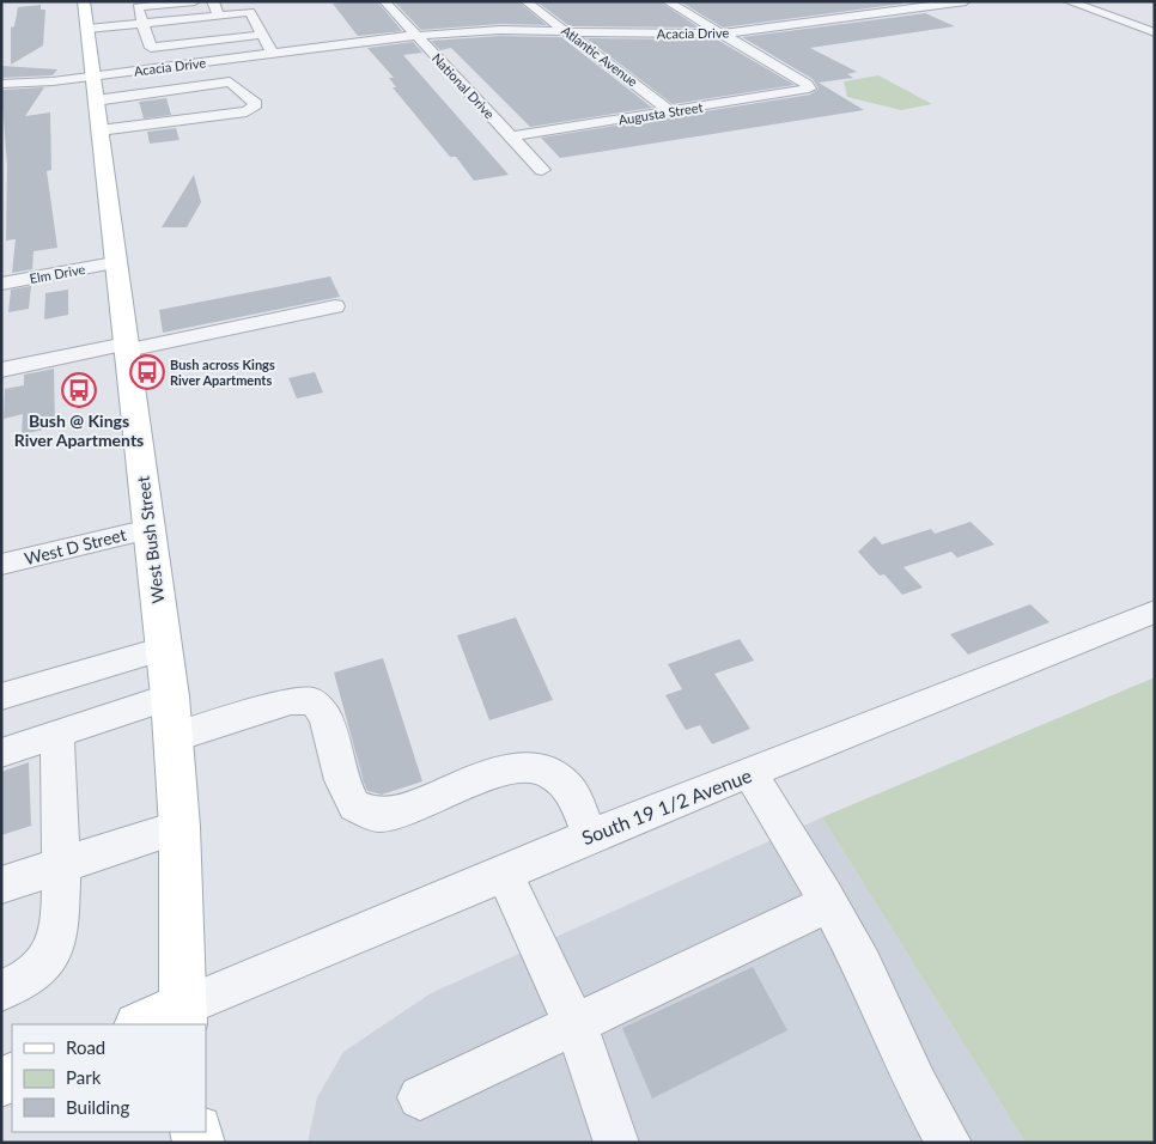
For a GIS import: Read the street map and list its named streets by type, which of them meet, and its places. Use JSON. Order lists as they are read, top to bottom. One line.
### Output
{"streets":{"main road":["West Bush Street"],"street":["Acacia Drive","Atlantic Avenue","National Drive","Augusta Street","Elm Drive","West D Street","South 19 1/2 Avenue"]},"crossings":[["Acacia Drive","Atlantic Avenue"],["Acacia Drive","National Drive"],["Acacia Drive","Augusta Street"],["Acacia Drive","West Bush Street"],["Atlantic Avenue","Augusta Street"],["National Drive","Augusta Street"],["Elm Drive","West Bush Street"],["West Bush Street","West D Street"],["West Bush Street","South 19 1/2 Avenue"]],"places":{"bus stop":["Bush across Kings River Apartments","Bush @ Kings River Apartments"]},"legend":["Road","Park","Building"]}
